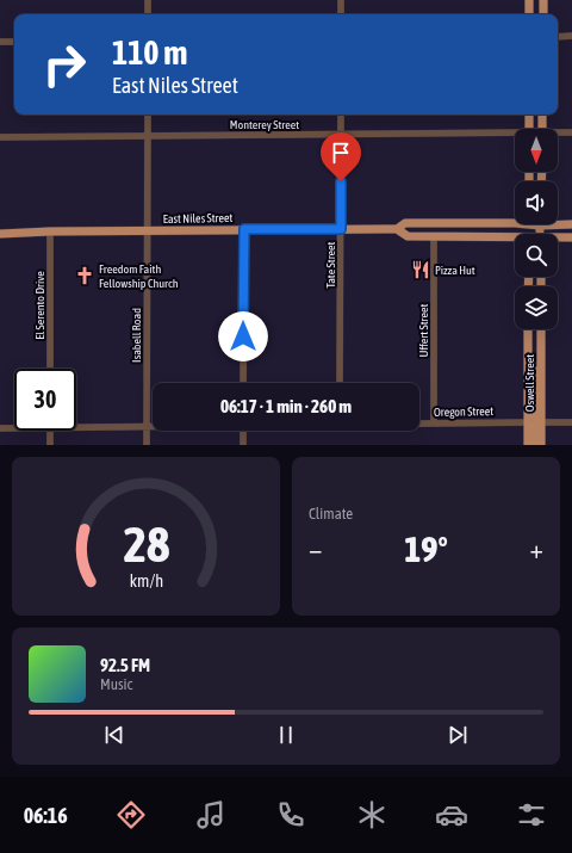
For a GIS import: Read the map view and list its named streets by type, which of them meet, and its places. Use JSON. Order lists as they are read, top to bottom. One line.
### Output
{"streets":{"main road":["East Niles Street","Oswell Street"],"street":["Monterey Street","Tate Street","El Serento Drive","Uffert Street","Isabell Road","Oregon Street"]},"crossings":[["Monterey Street","Tate Street"],["Monterey Street","Isabell Road"],["East Niles Street","Tate Street"],["East Niles Street","El Serento Drive"],["East Niles Street","Uffert Street"],["East Niles Street","Isabell Road"],["Uffert Street","Oregon Street"],["Isabell Road","Oregon Street"],["Oswell Street","Oregon Street"]],"places":{"restaurant":["Pizza Hut"],"church":["Freedom Faith Fellowship Church"]},"north":"bottom","page":{"turn":["110 m","East Niles Street"],"limit":"30","trip":"06:17 · 1 min · 260 m","tile":"Climate","heat":["−","19°","+"],"song":["92.5 FM","Music"],"tabs":"06:16","gauge":["28","km/h"]}}
